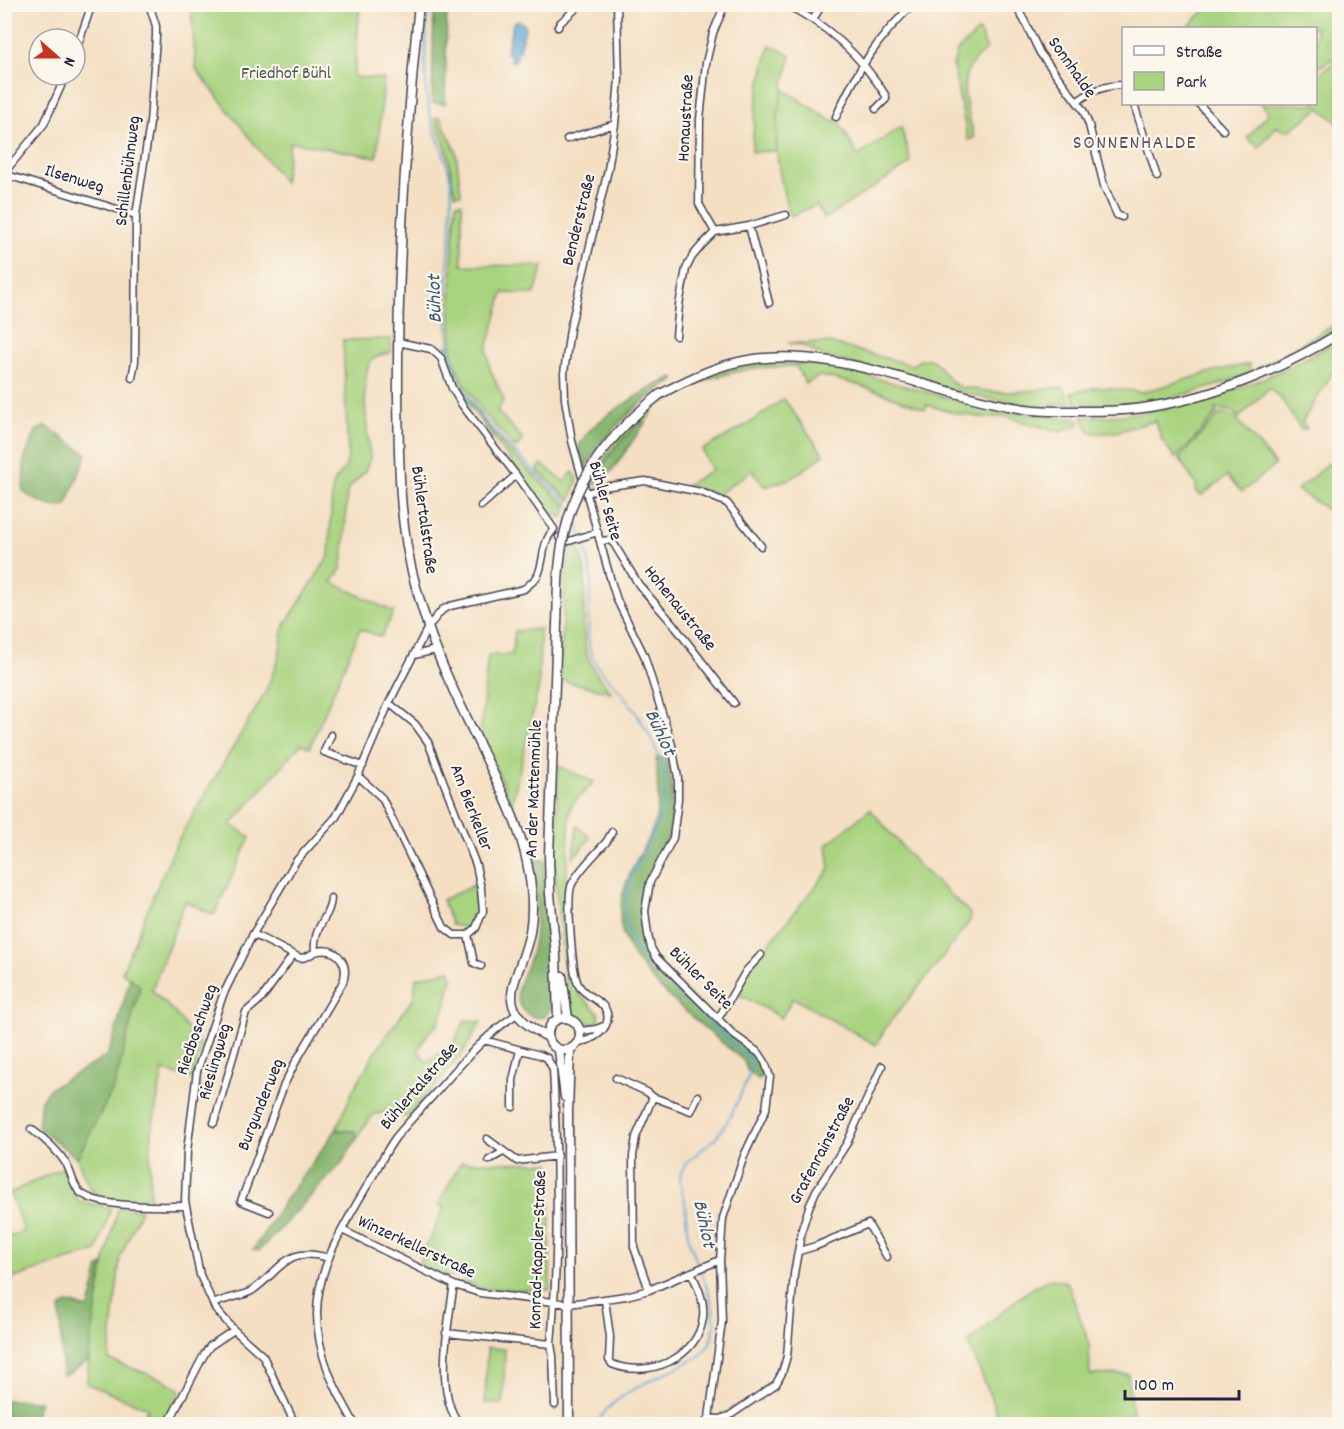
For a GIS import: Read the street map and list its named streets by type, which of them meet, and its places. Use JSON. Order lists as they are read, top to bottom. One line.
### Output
{"streets":{"main road":["Bühlertalstraße","An der Mattenmühle"],"street":["Sonnhalde","Honaustraße","Schillenbühnweg","Ilsenweg","Benderstraße","Bühler Seite","Hohenaustraße","Am Bierkeller","Riedboschweg","Rieslingweg","Burgunderweg","Grafenrainstraße","Winzerkellerstraße","Konrad-Kappler-Straße"]},"crossings":[["Schillenbühnweg","Ilsenweg"],["Benderstraße","Bühler Seite"],["Bühler Seite","Hohenaustraße"],["Bühler Seite","Grafenrainstraße"],["Bühler Seite","Winzerkellerstraße"],["Bühlertalstraße","Riedboschweg"],["Bühlertalstraße","Winzerkellerstraße"],["Bühlertalstraße","Konrad-Kappler-Straße"],["Am Bierkeller","Riedboschweg"],["Rieslingweg","Burgunderweg"],["Winzerkellerstraße","Konrad-Kappler-Straße"]],"districts":["SONNENHALDE"],"water":["Bühlot"],"parks":["Friedhof Bühl"],"legend":["Straße","Park"],"scale_bar":"100 m","north":"right"}
